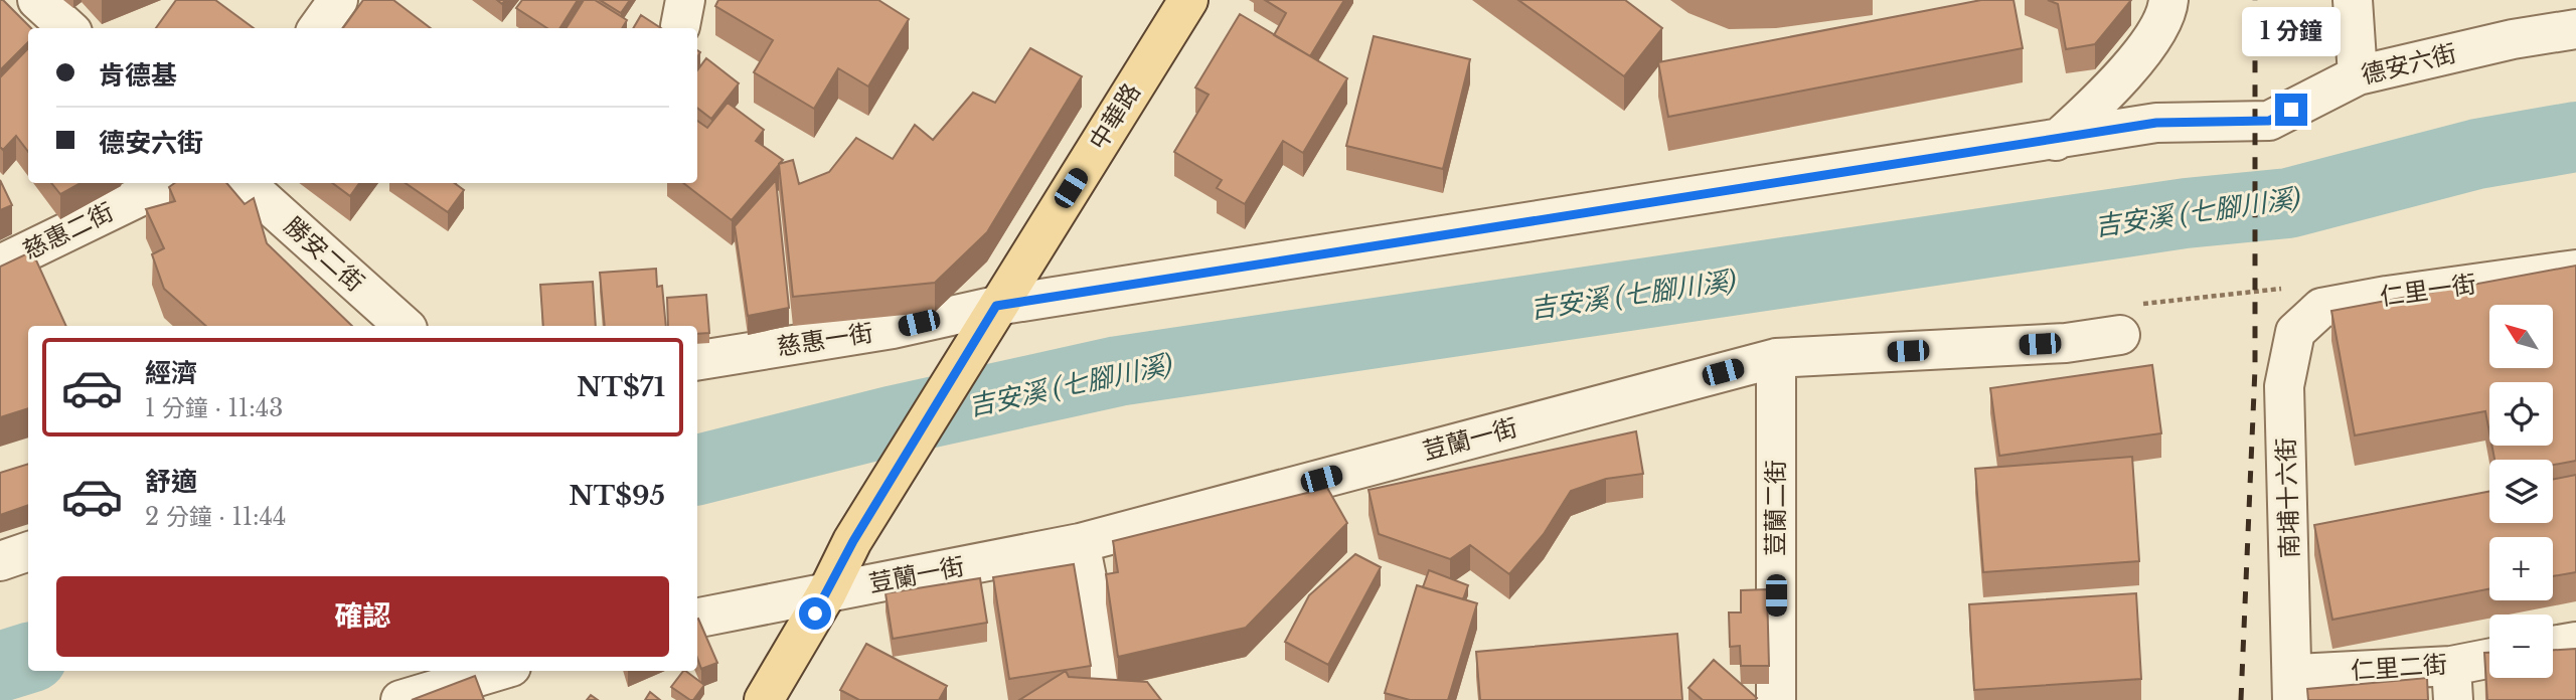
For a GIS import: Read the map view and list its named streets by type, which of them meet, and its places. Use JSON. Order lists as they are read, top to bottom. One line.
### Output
{"streets":{"main road":["中華路"],"street":["德安六街","慈惠二街","勝安二街","仁里一街","慈惠一街","荳蘭一街","南埔十六街","荳蘭二街","仁里二街"]},"crossings":[["德安六街","中華路"],["德安六街","慈惠一街"],["中華路","慈惠一街"],["中華路","荳蘭一街"],["仁里一街","南埔十六街"],["荳蘭一街","荳蘭二街"],["南埔十六街","仁里二街"]],"water":["吉安溪 (七腳川溪)"],"north":"top left","page":{"bubble":"1 分鐘","banner":["肯德基","德安六街"],"map_buttons":["+","−"],"list":[{"name":"經濟","note":"1 分鐘 · 11:43","value":"NT$71"},{"name":"舒適","note":"2 分鐘 · 11:44","value":"NT$95"}],"buttons":"確認"}}
